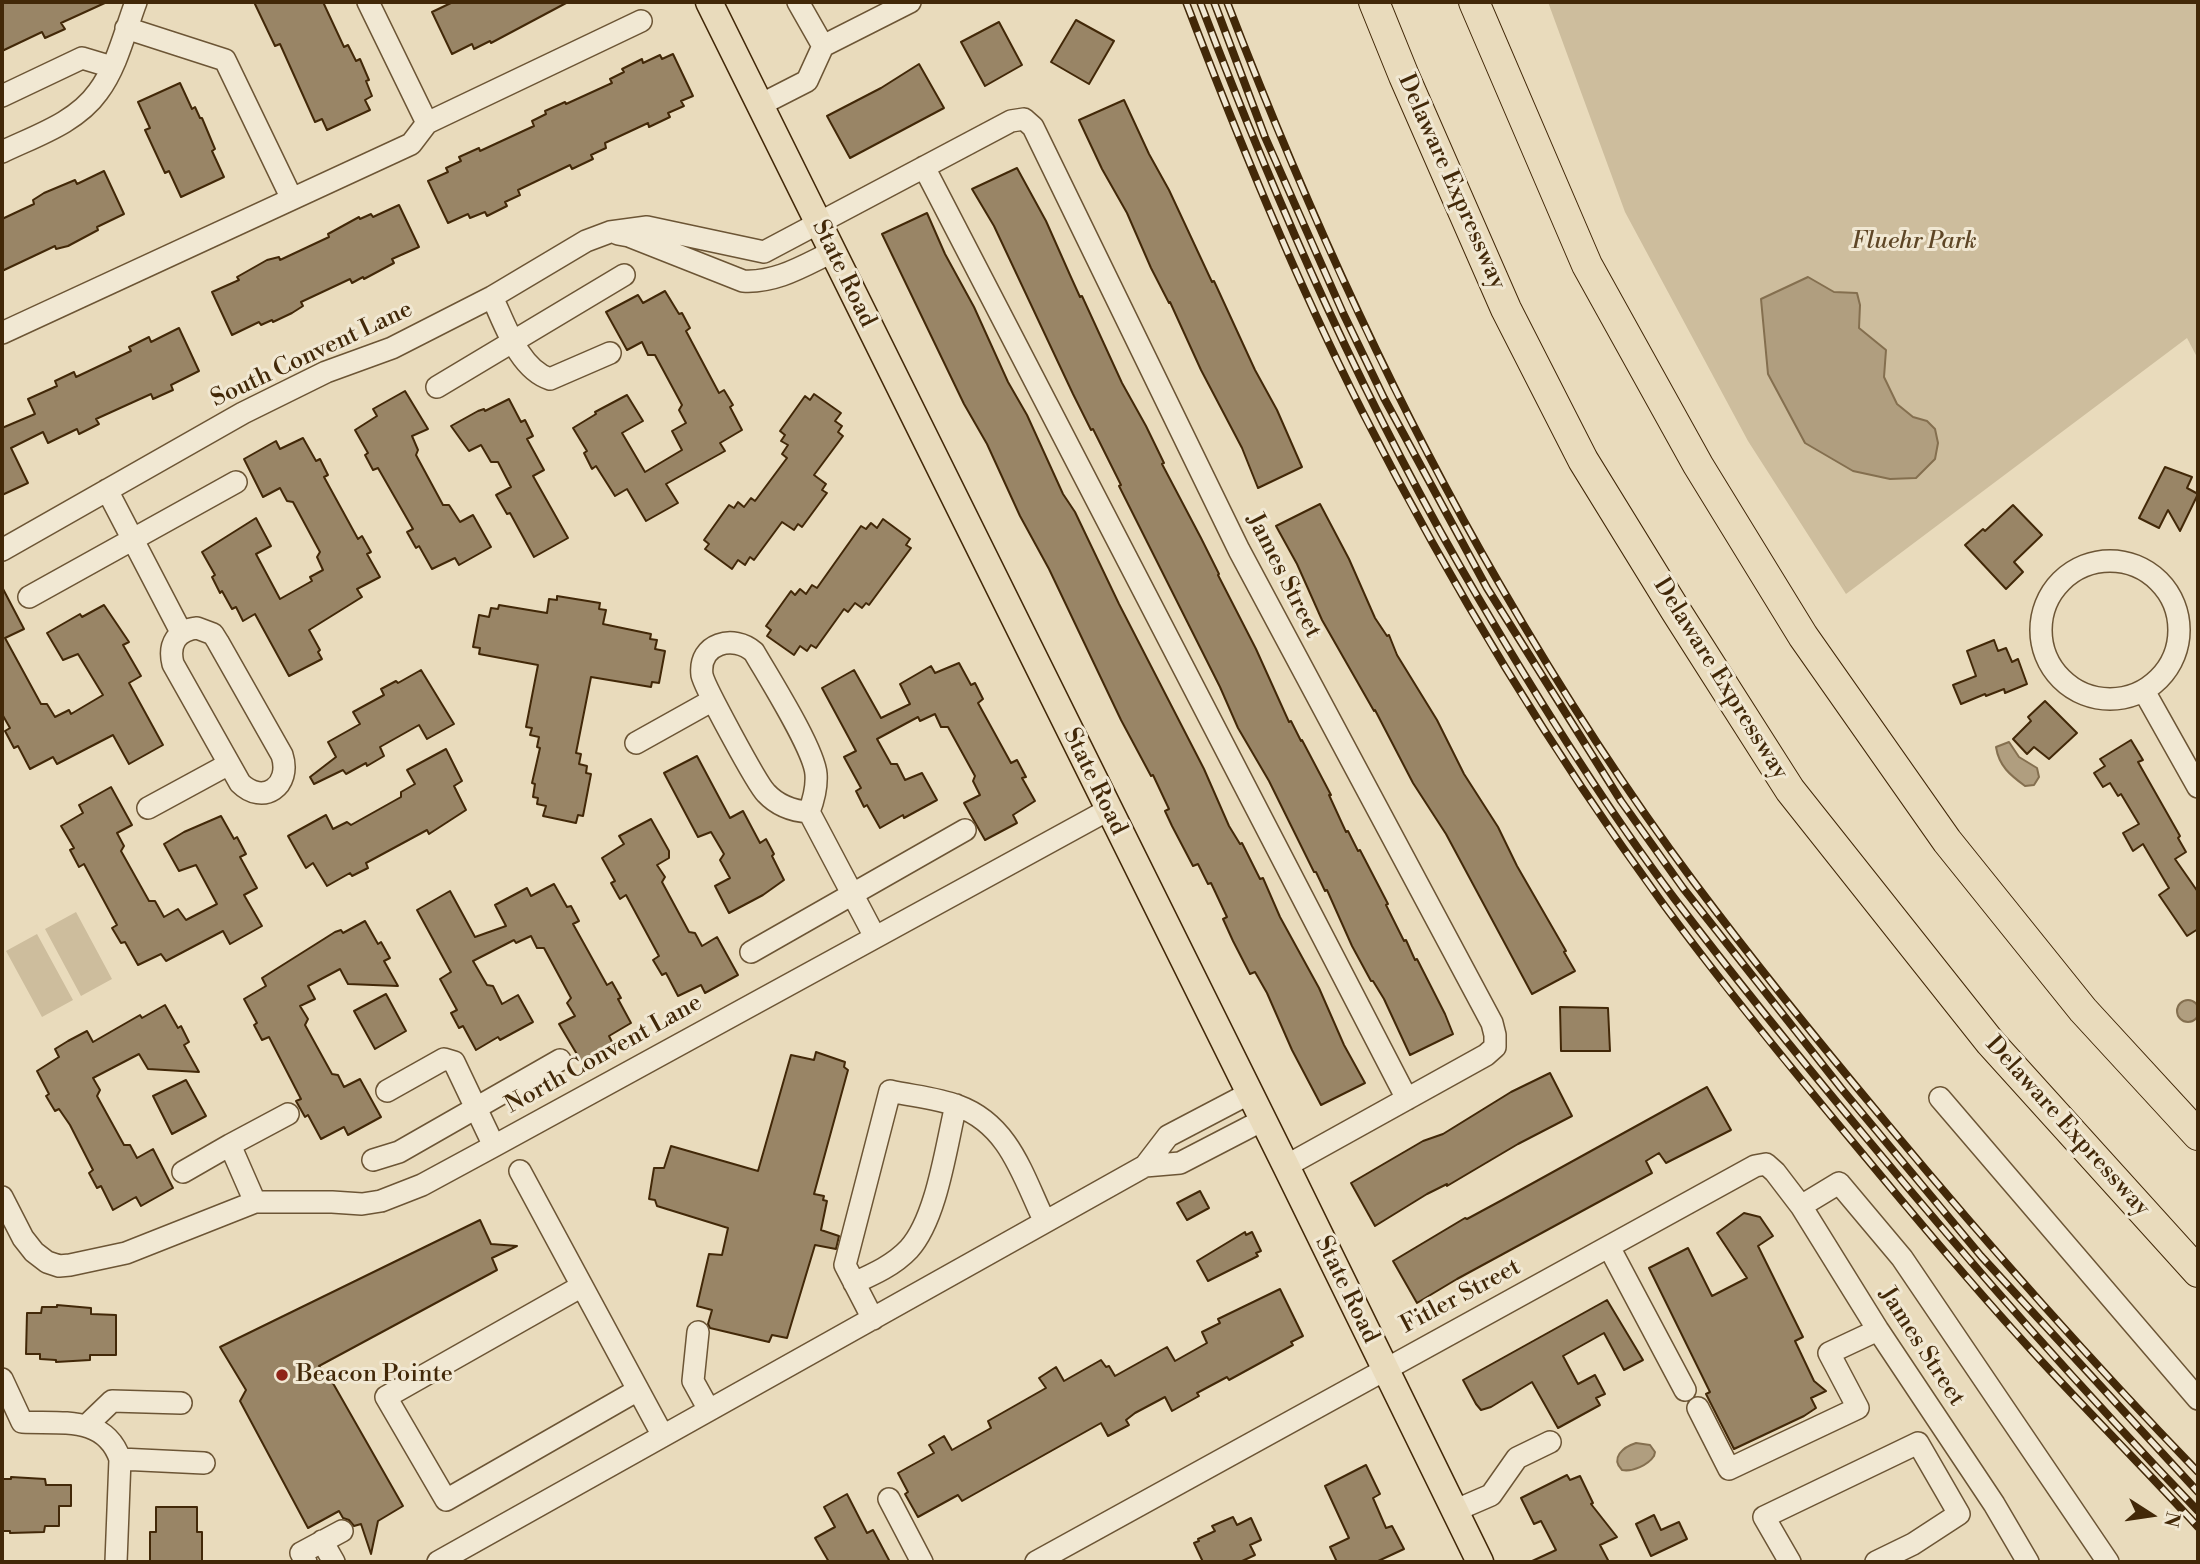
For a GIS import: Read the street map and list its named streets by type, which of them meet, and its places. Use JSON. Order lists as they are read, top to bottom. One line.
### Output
{"streets":{"highway":["Delaware Expressway"],"main road":["State Road"],"street":["South Convent Lane","James Street","North Convent Lane","Fitler Street"]},"crossings":[["State Road","James Street"],["State Road","North Convent Lane"],["State Road","Fitler Street"],["South Convent Lane","James Street"],["James Street","Fitler Street"]],"parks":["Fluehr Park"],"places":["Beacon Pointe"],"north":"right"}
